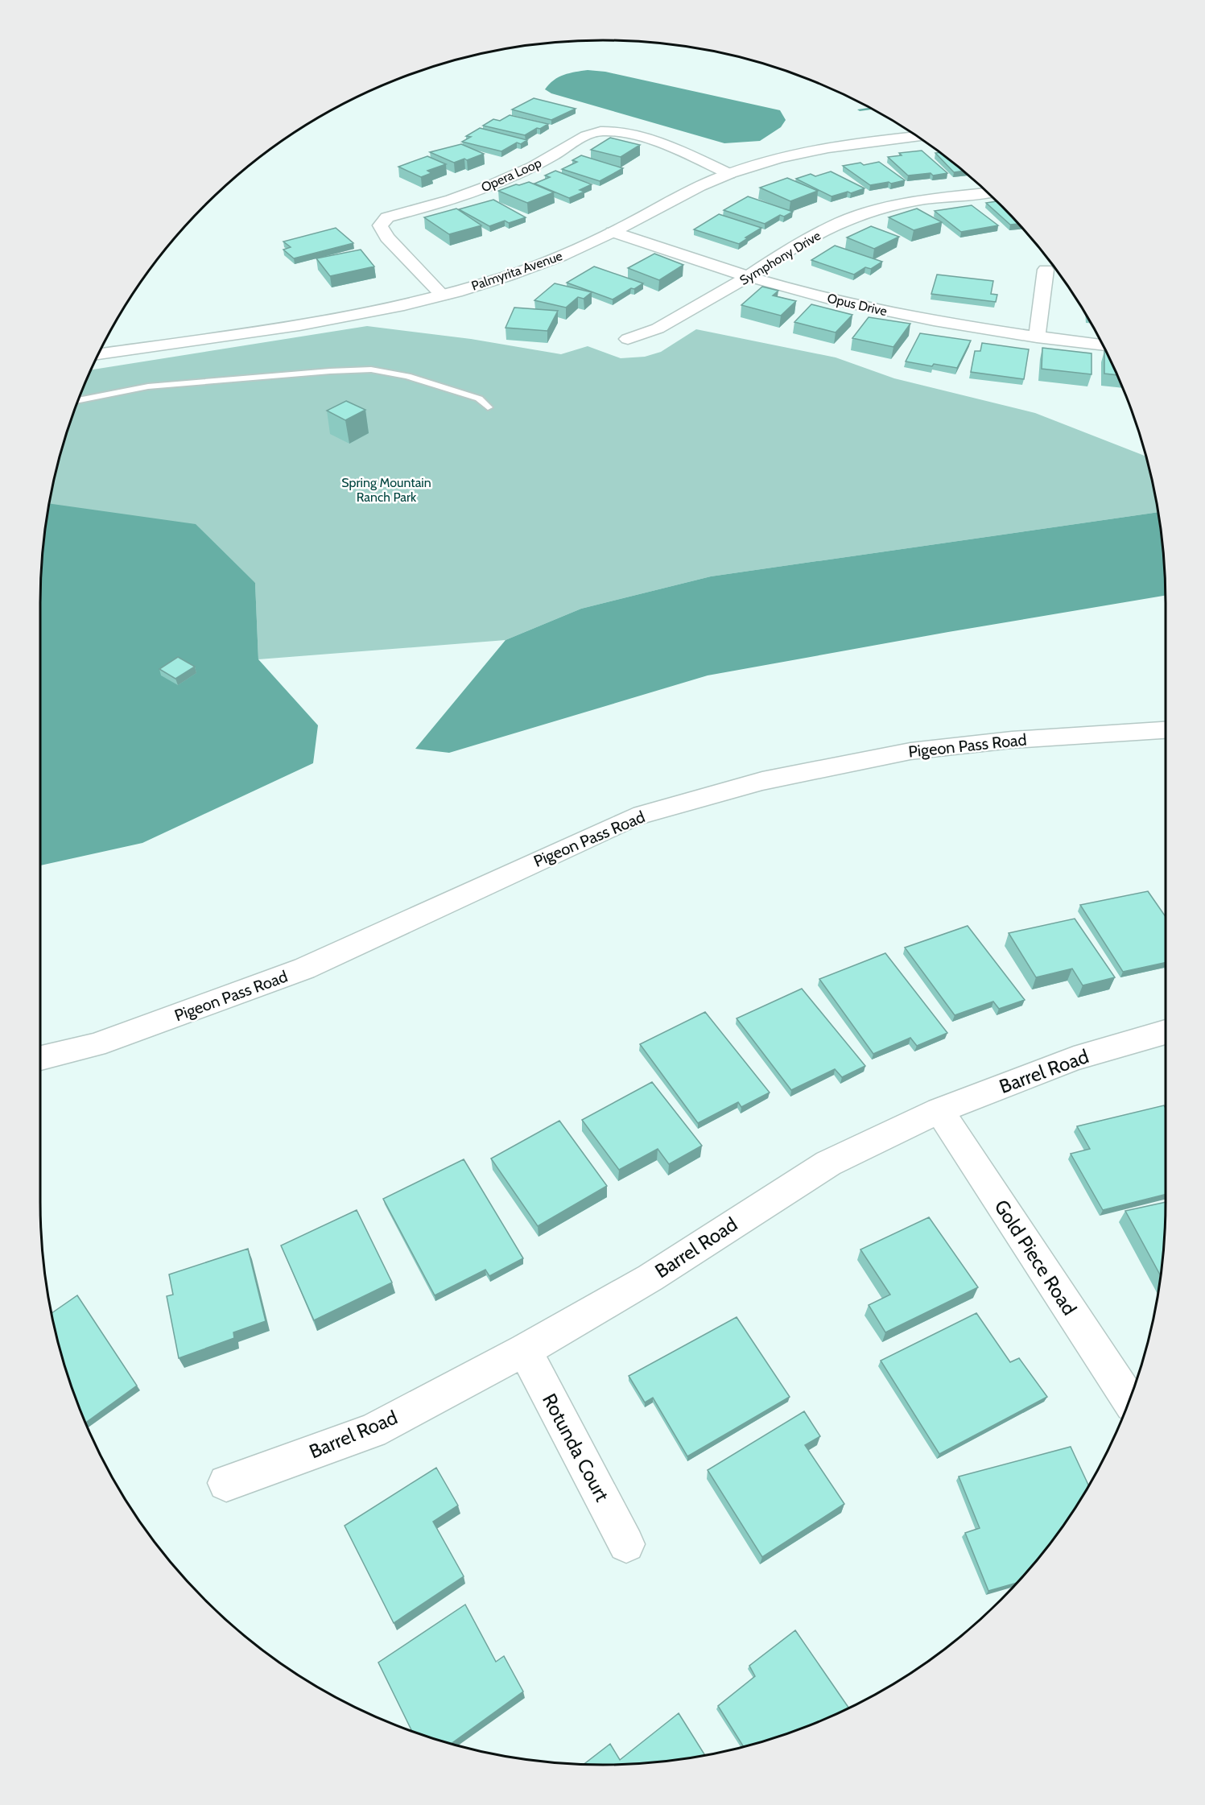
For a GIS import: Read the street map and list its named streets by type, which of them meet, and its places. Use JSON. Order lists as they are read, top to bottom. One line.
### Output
{"streets":{"street":["Opera Loop","Symphony Drive","Palmyrita Avenue","Opus Drive","Pigeon Pass Road","Barrel Road","Gold Piece Road","Rotunda Court"]},"crossings":[["Opera Loop","Palmyrita Avenue"],["Symphony Drive","Opus Drive"],["Palmyrita Avenue","Opus Drive"],["Barrel Road","Gold Piece Road"],["Barrel Road","Rotunda Court"]],"parks":["Spring Mountain Ranch Park"]}
